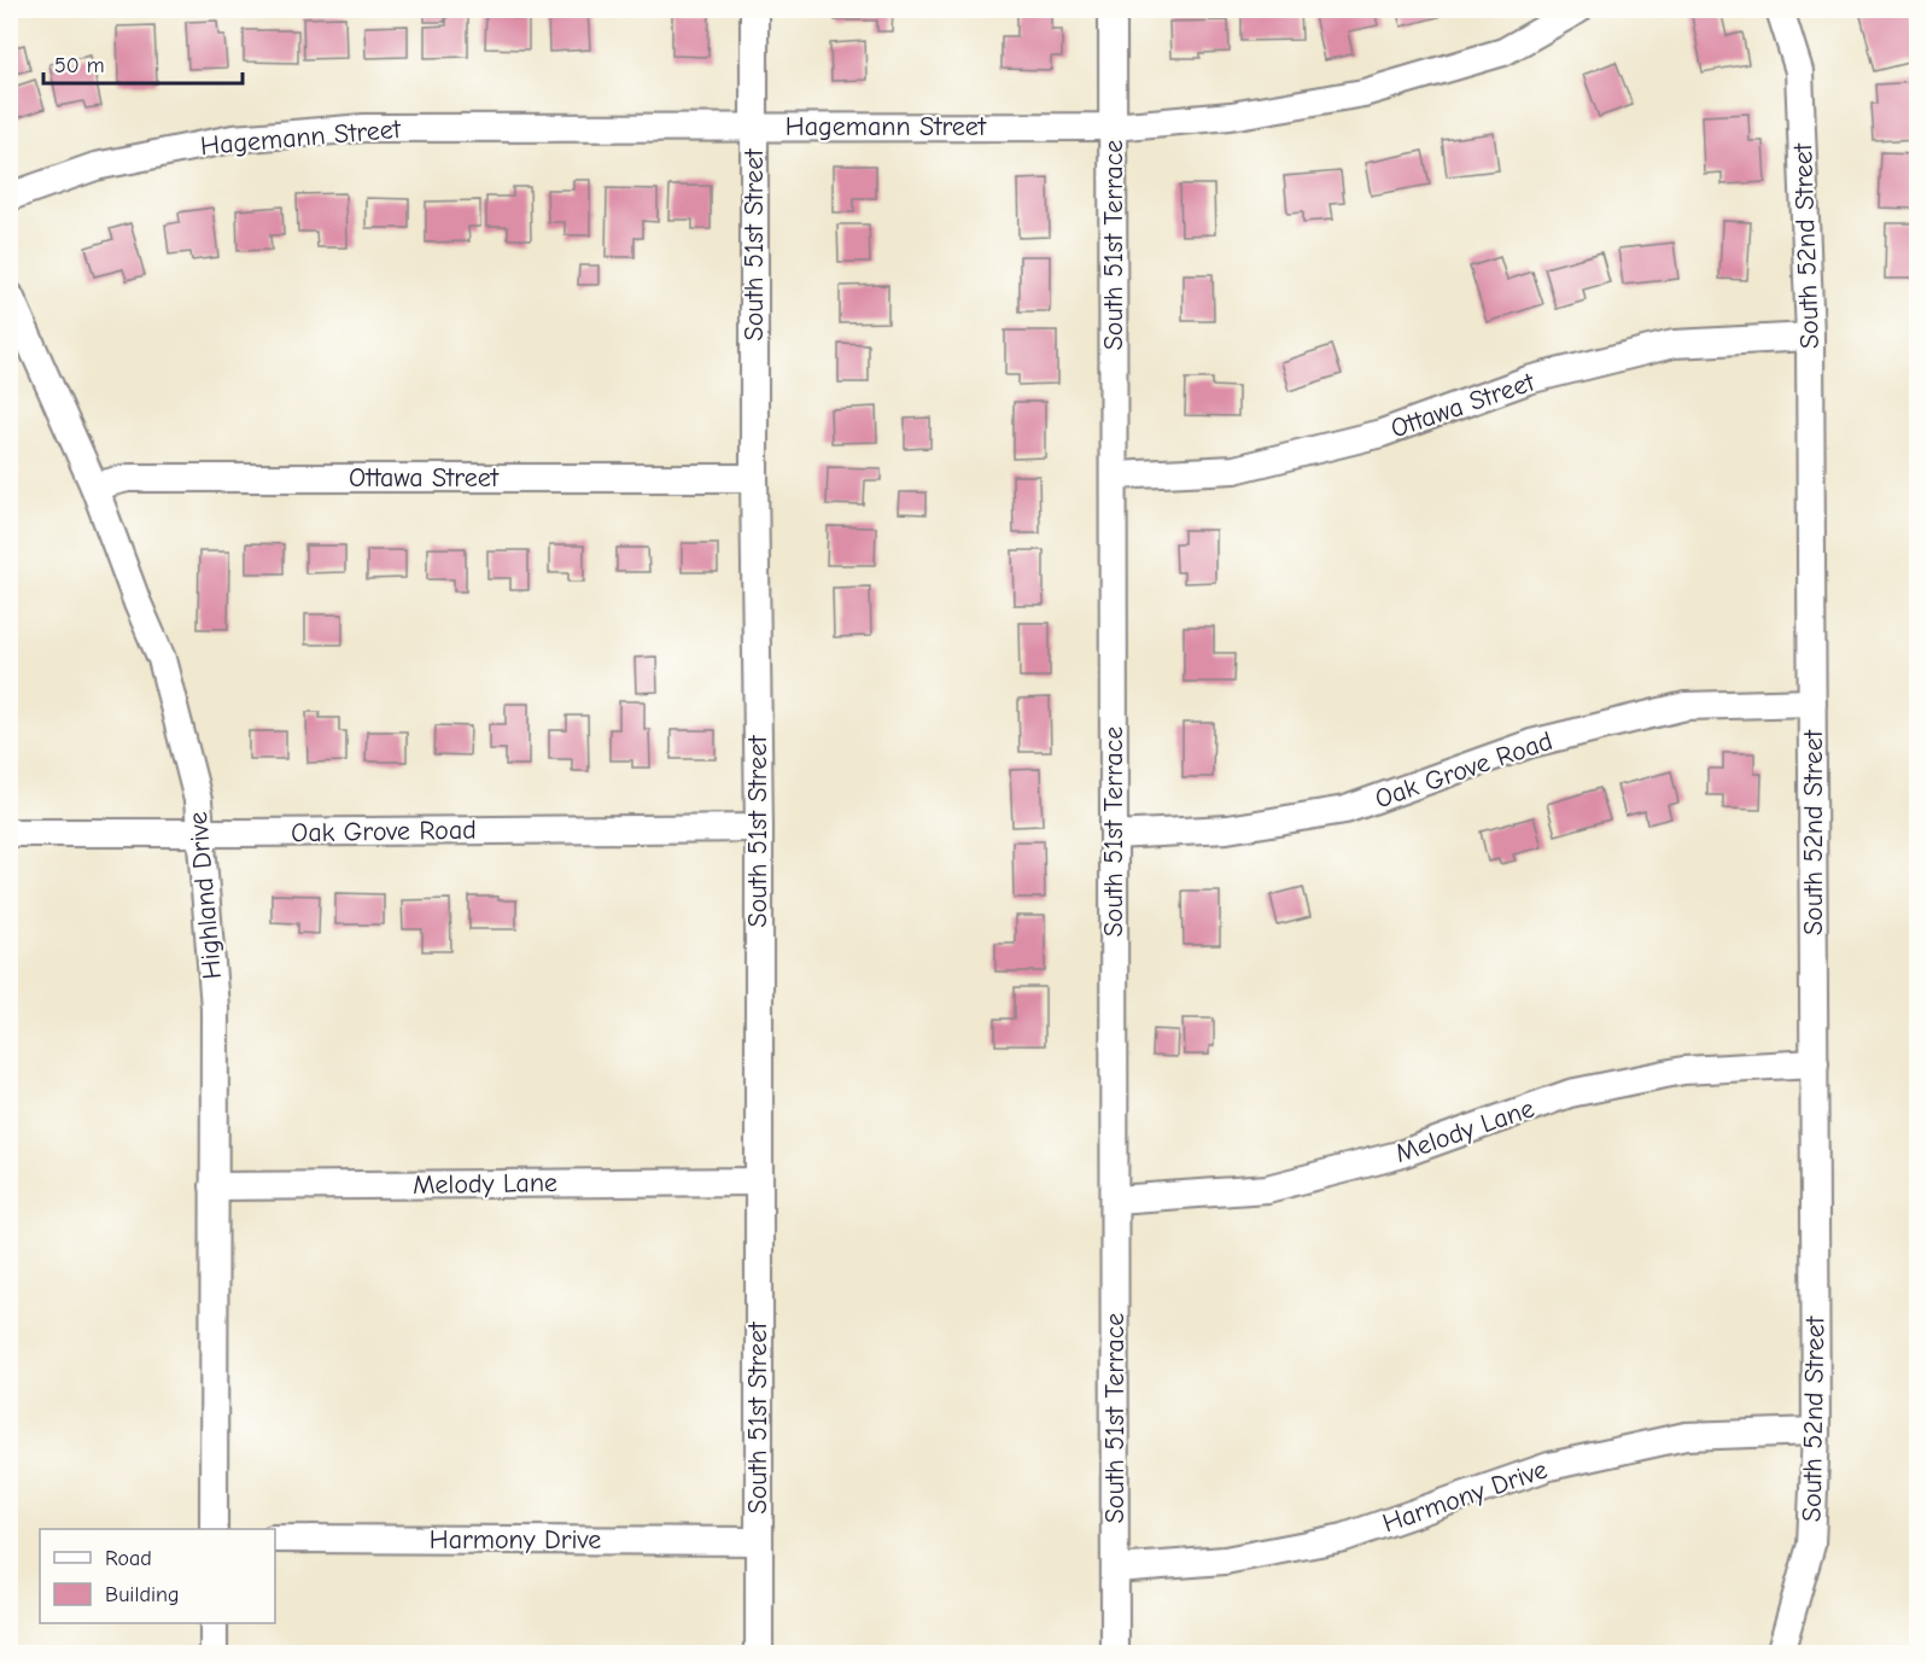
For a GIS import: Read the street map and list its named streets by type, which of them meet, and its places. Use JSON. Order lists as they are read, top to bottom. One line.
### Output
{"streets":{"street":["Hagemann Street","South 51st Street","South 51st Terrace","South 52nd Street","Ottawa Street","Oak Grove Road","Highland Drive","Melody Lane","Harmony Drive"]},"crossings":[["Hagemann Street","South 51st Street"],["Hagemann Street","South 51st Terrace"],["South 51st Street","Ottawa Street"],["South 51st Street","Oak Grove Road"],["South 51st Street","Melody Lane"],["South 51st Street","Harmony Drive"],["South 51st Terrace","Ottawa Street"],["South 51st Terrace","Oak Grove Road"],["South 51st Terrace","Melody Lane"],["South 51st Terrace","Harmony Drive"],["South 52nd Street","Ottawa Street"],["South 52nd Street","Oak Grove Road"],["South 52nd Street","Melody Lane"],["South 52nd Street","Harmony Drive"],["Ottawa Street","Highland Drive"],["Oak Grove Road","Highland Drive"],["Highland Drive","Melody Lane"]],"legend":["Road","Building"],"scale_bar":"50 m"}
